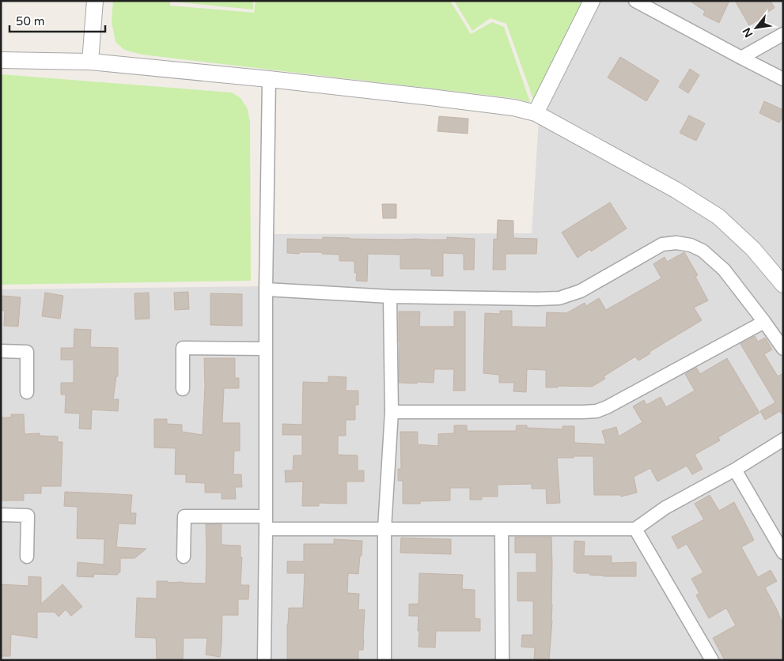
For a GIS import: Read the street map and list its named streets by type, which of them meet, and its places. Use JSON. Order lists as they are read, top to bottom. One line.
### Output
{"scale_bar":"50 m","north":"bottom left"}
